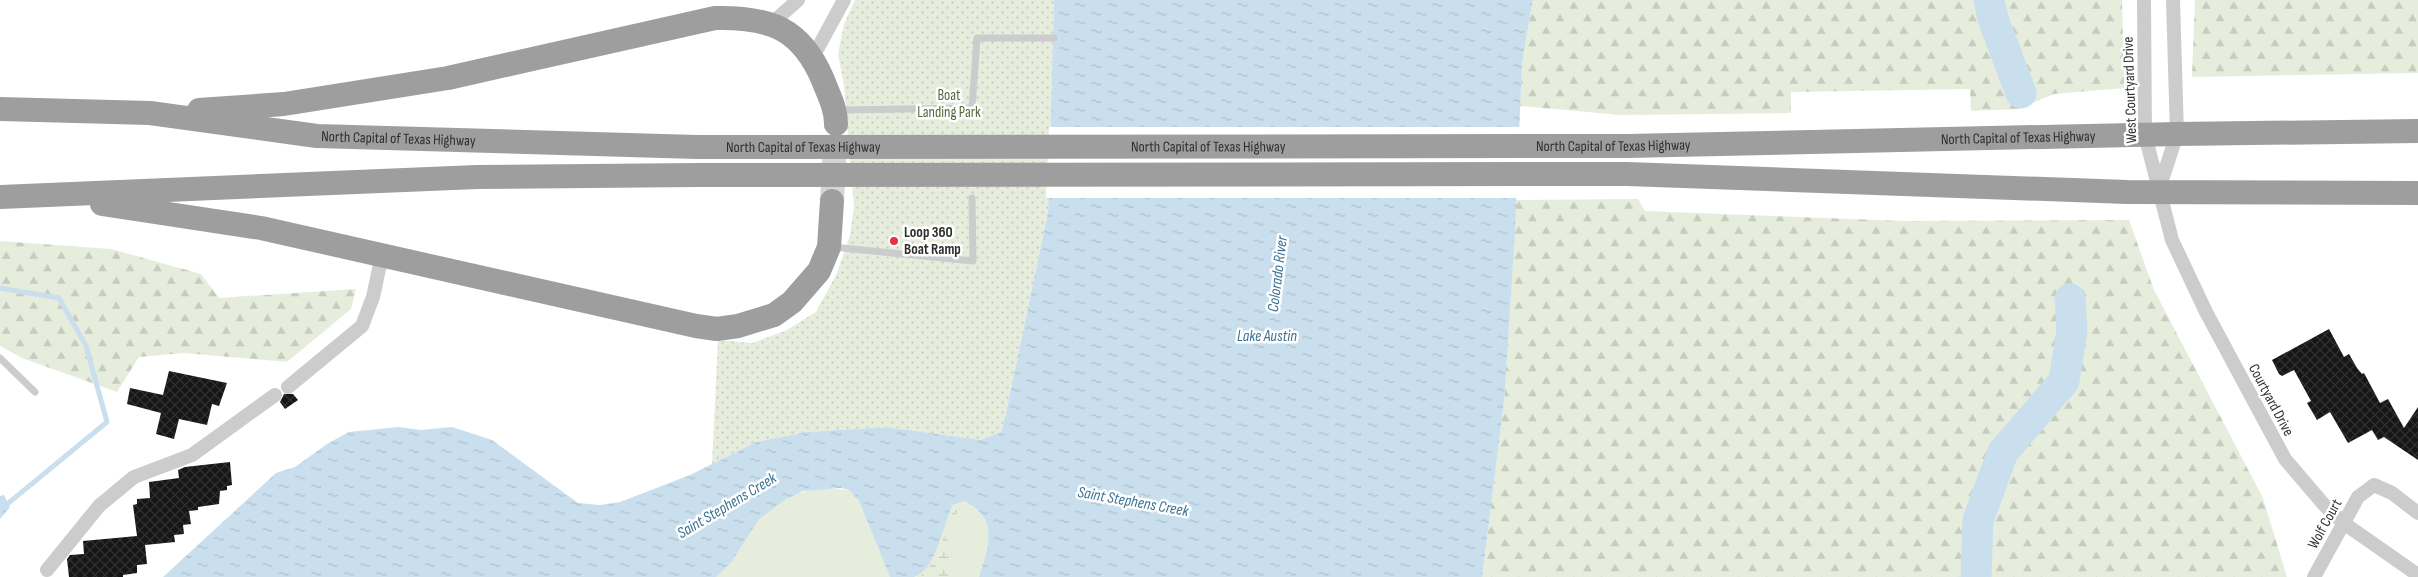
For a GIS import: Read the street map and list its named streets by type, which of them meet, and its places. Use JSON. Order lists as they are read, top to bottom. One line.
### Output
{"streets":{"highway":["North Capital of Texas Highway"],"street":["West Courtyard Drive","Courtyard Drive","Wolf Court"]},"crossings":[["West Courtyard Drive","North Capital of Texas Highway"],["West Courtyard Drive","Courtyard Drive"],["North Capital of Texas Highway","Courtyard Drive"],["Courtyard Drive","Wolf Court"]],"water":["Colorado River","Lake Austin","Saint Stephens Creek"],"parks":["Boat Landing Park"],"places":["Loop 360 Boat Ramp"]}
